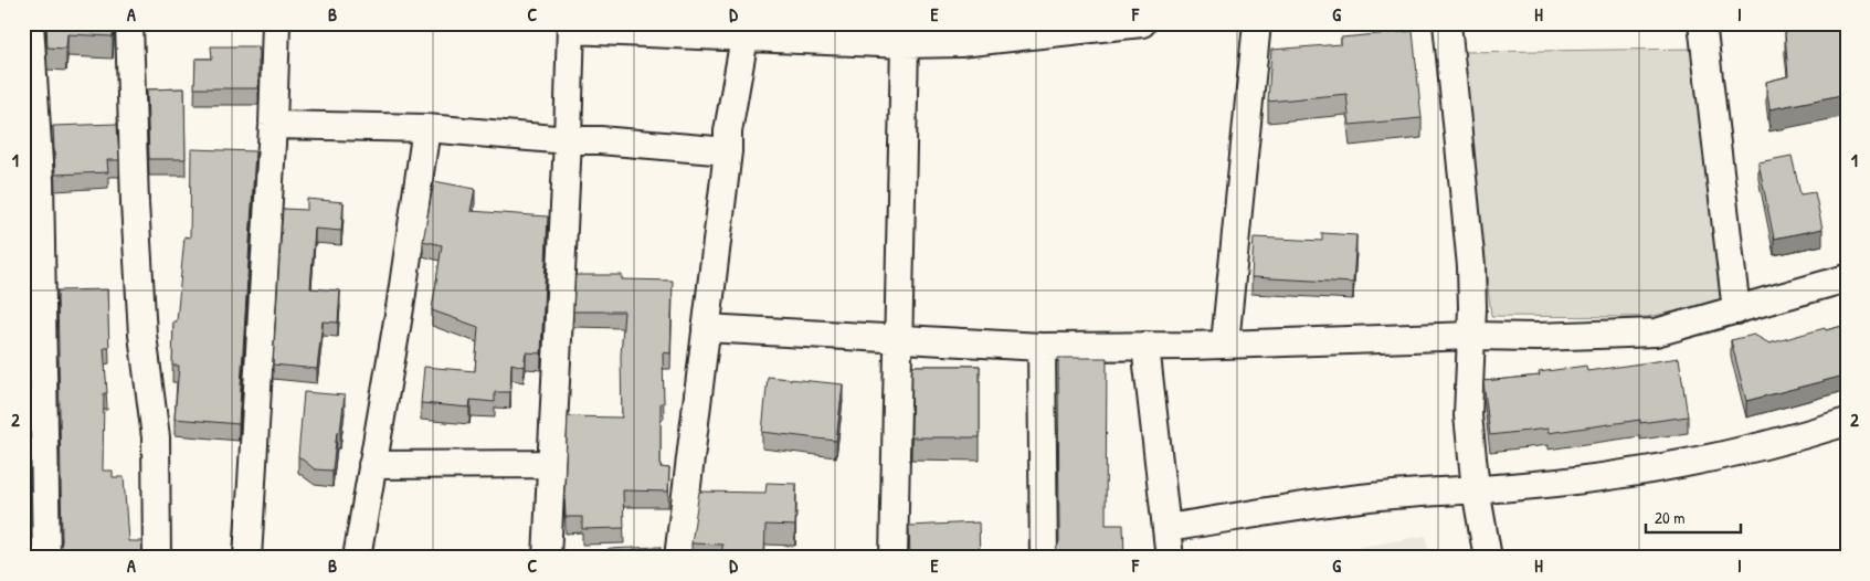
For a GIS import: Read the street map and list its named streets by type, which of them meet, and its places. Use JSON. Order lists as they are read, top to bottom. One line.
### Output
{"scale_bar":"20 m","grid":{"columns":["A","B","C","D","E","F","G","H","I"],"rows":["1","2"]}}
